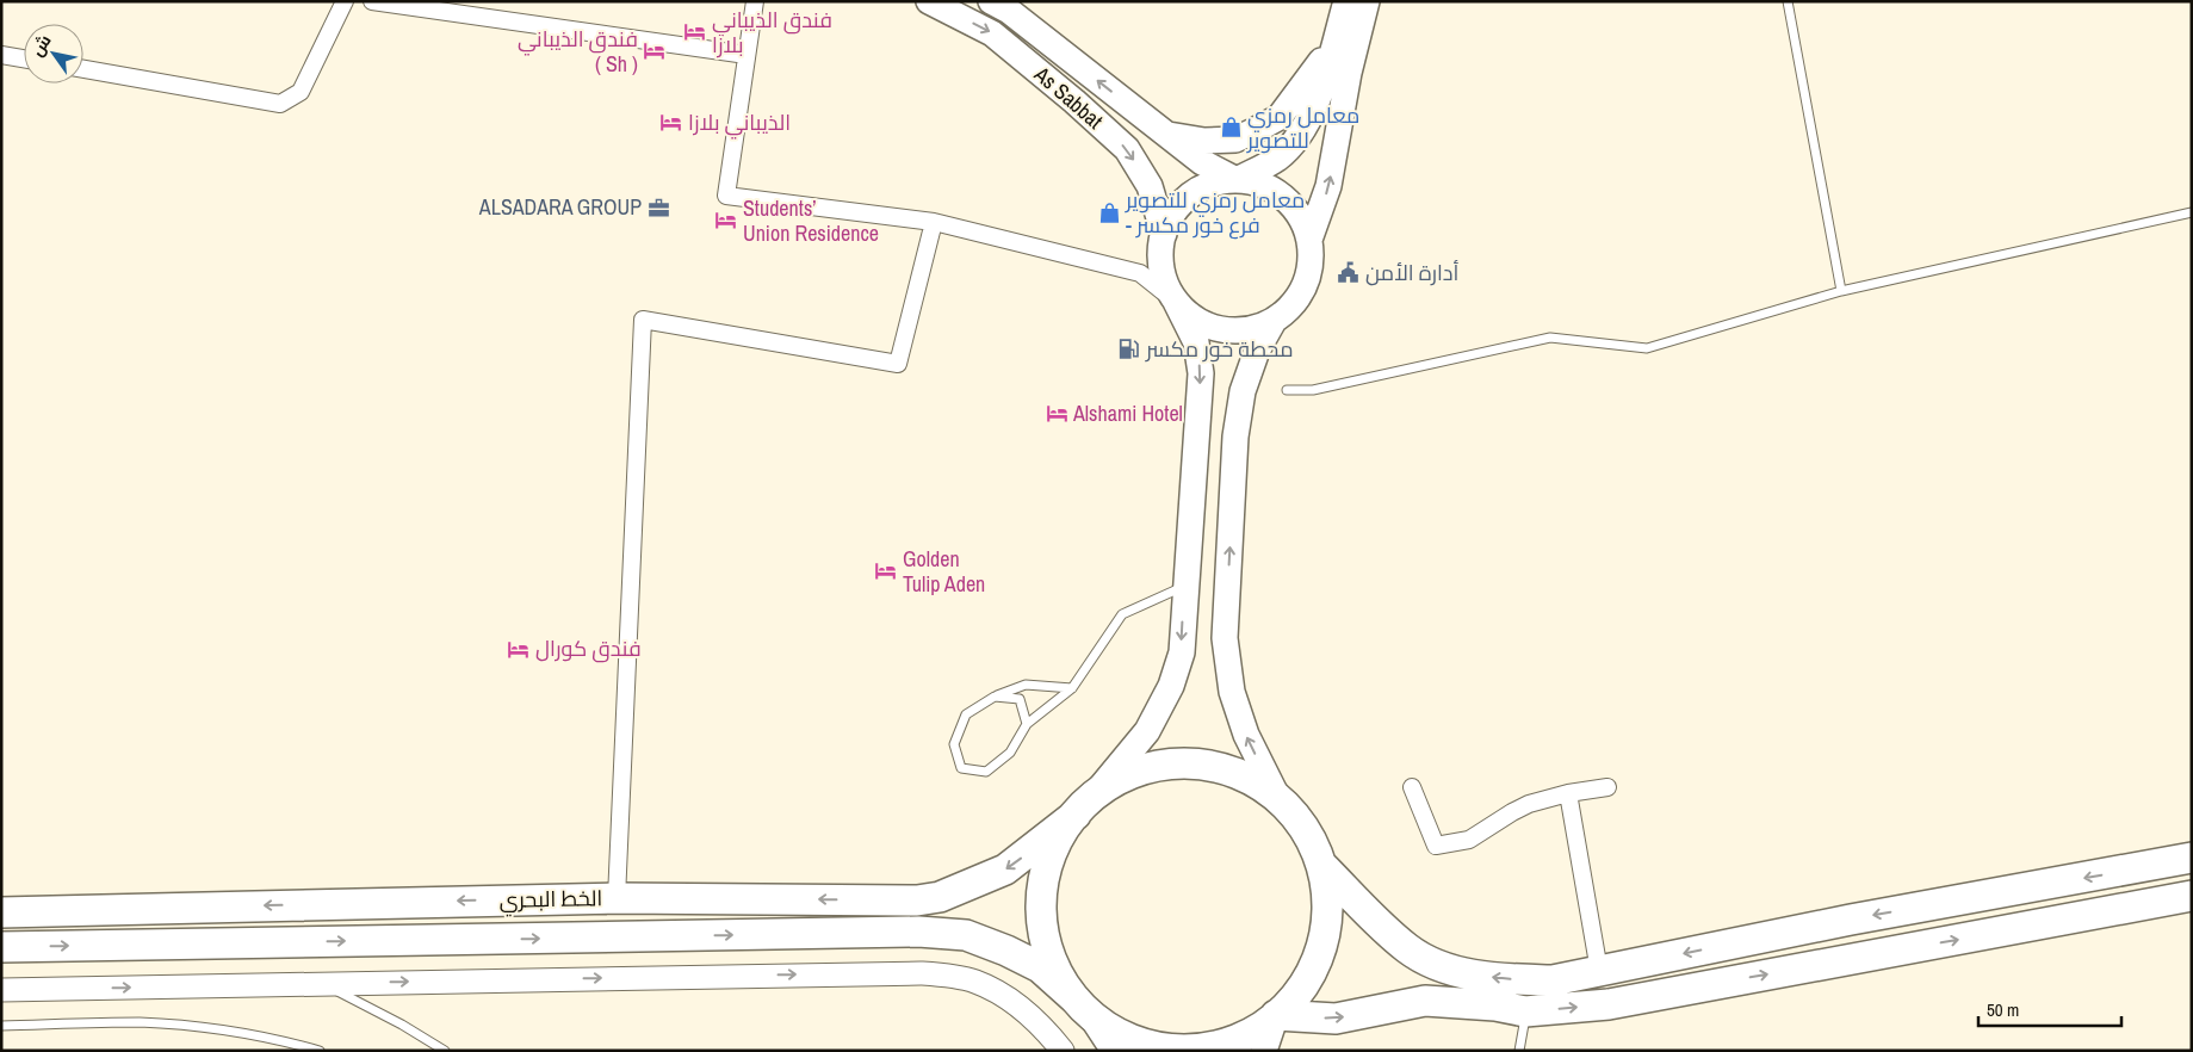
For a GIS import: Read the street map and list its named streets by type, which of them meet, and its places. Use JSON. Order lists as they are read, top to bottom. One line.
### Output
{"streets":{"highway":["الخط البحري"],"main road":["As Sabbat"]},"places":{"hotel":["فندق الذيباني بلازا","فندق الذيباني ( Sh )","الذيباني بلازا","Students’ Union Residence","Alshami Hotel","Golden Tulip Aden","فندق كورال"],"shop":["معامل رمزي للتصوير","معامل رمزي للتصوير - فرع خور مكسر"],"office":["ALSADARA GROUP"],"public building":["أدارة الأمن"],"fuel station":["محطة خور مكسر"]},"scale_bar":"50 m","north":"top left"}
